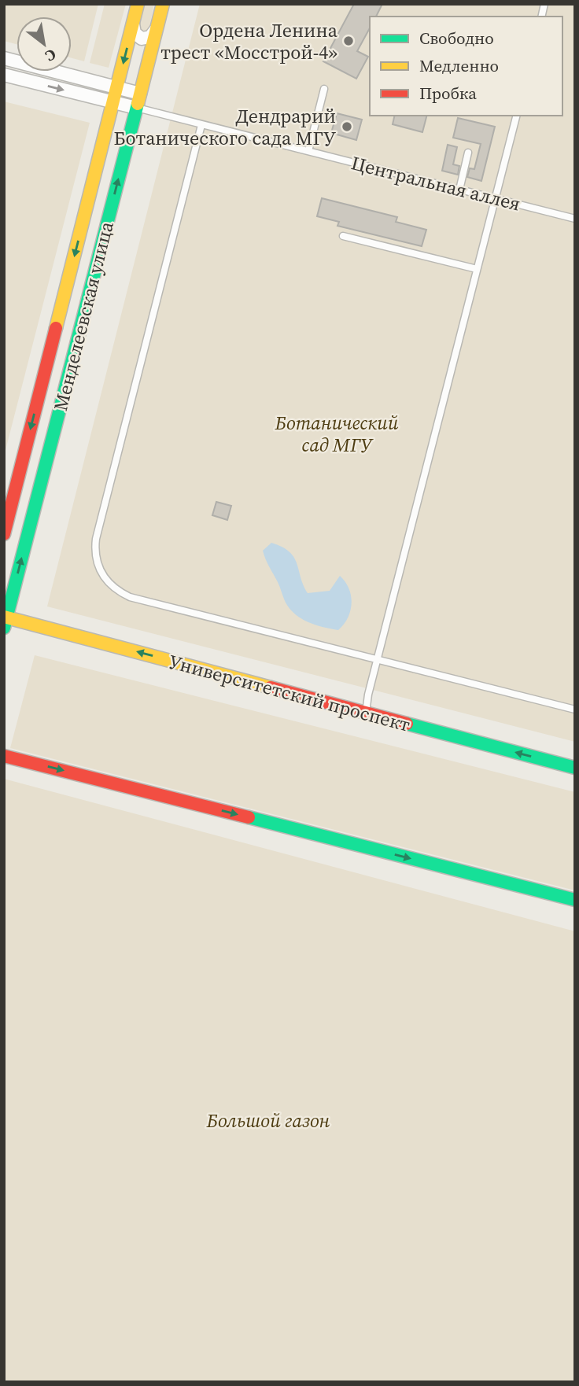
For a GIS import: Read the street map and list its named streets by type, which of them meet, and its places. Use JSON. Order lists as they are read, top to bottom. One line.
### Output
{"streets":{"street":["Менделеевская улица","Университетский проспект"],"lane":["Центральная аллея"]},"crossings":[["Центральная аллея","Менделеевская улица"],["Менделеевская улица","Университетский проспект"]],"one_way":["Университетский проспект"],"parks":["Ботанический сад МГУ","Большой газон"],"places":["Ордена Ленина трест «Мосстрой-4»","Дендрарий Ботанического сада МГУ"],"legend":["Свободно","Медленно","Пробка"],"north":"bottom right"}
